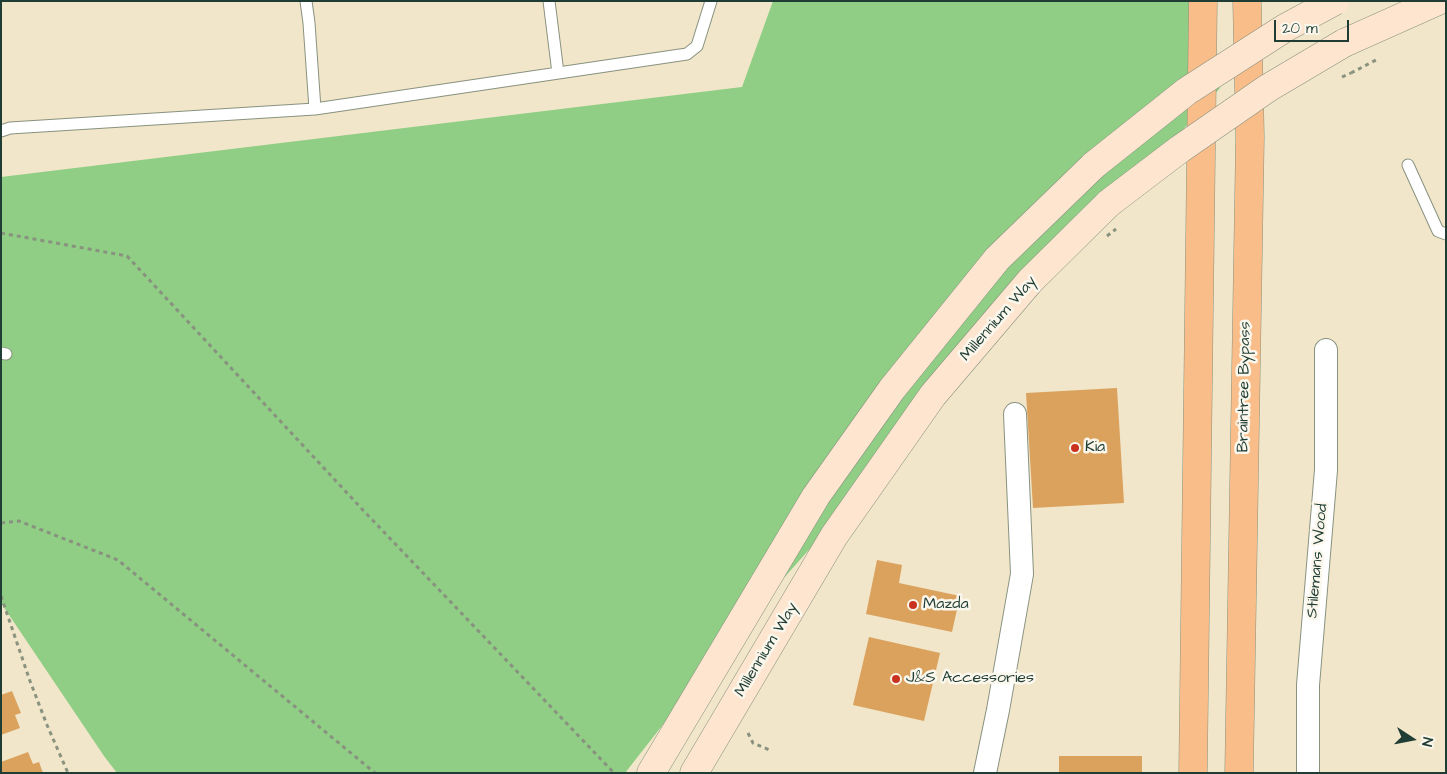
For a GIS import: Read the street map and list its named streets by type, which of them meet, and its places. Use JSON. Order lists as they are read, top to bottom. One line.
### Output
{"streets":{"highway":["Braintree Bypass"],"main road":["Millennium Way"],"street":["Stilemans Wood"]},"places":["Kia","Mazda","J&S Accessories"],"scale_bar":"20 m","north":"right"}
